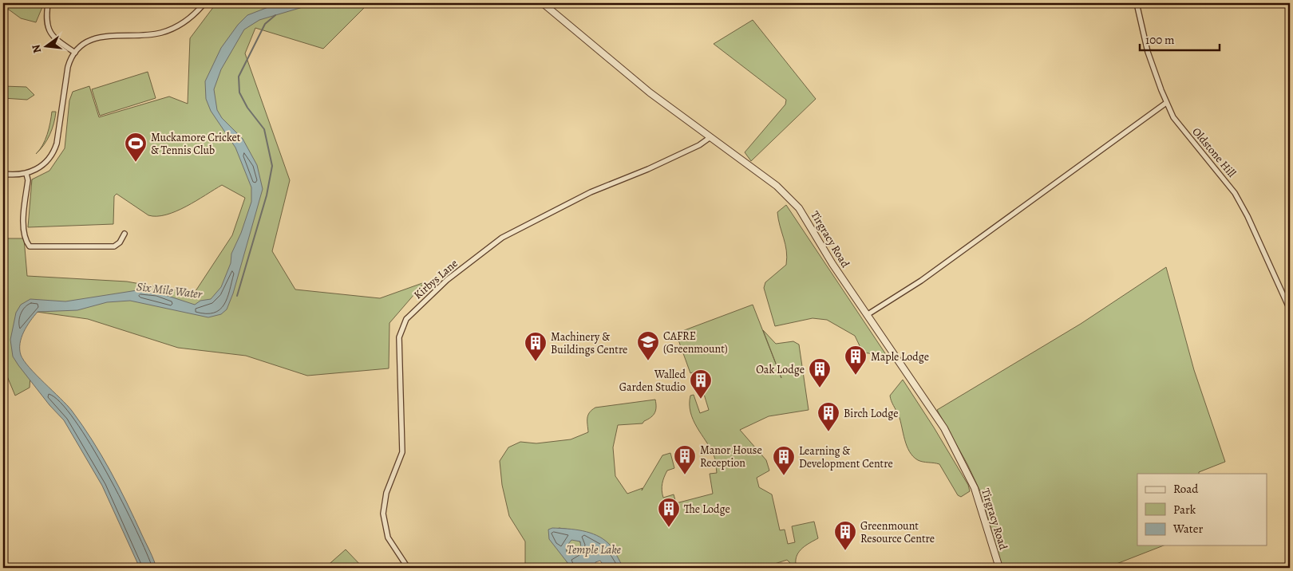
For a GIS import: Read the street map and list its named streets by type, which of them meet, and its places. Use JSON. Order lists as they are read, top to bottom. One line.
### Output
{"streets":{"street":["Oldstone Hill","Tirgracy Road","Kirbys Lane"]},"crossings":[["Tirgracy Road","Kirbys Lane"]],"water":["Six Mile Water","Temple Lake"],"places":{"sports":["Muckamore Cricket & Tennis Club"],"school or university":["CAFRE (Greenmount)"],"building":["Machinery & Buildings Centre","Maple Lodge","Oak Lodge","Walled Garden Studio","Birch Lodge","Manor House Reception","Learning & Development Centre","The Lodge","Greenmount Resource Centre"]},"legend":["Road","Park","Water"],"scale_bar":"100 m","north":"left"}
